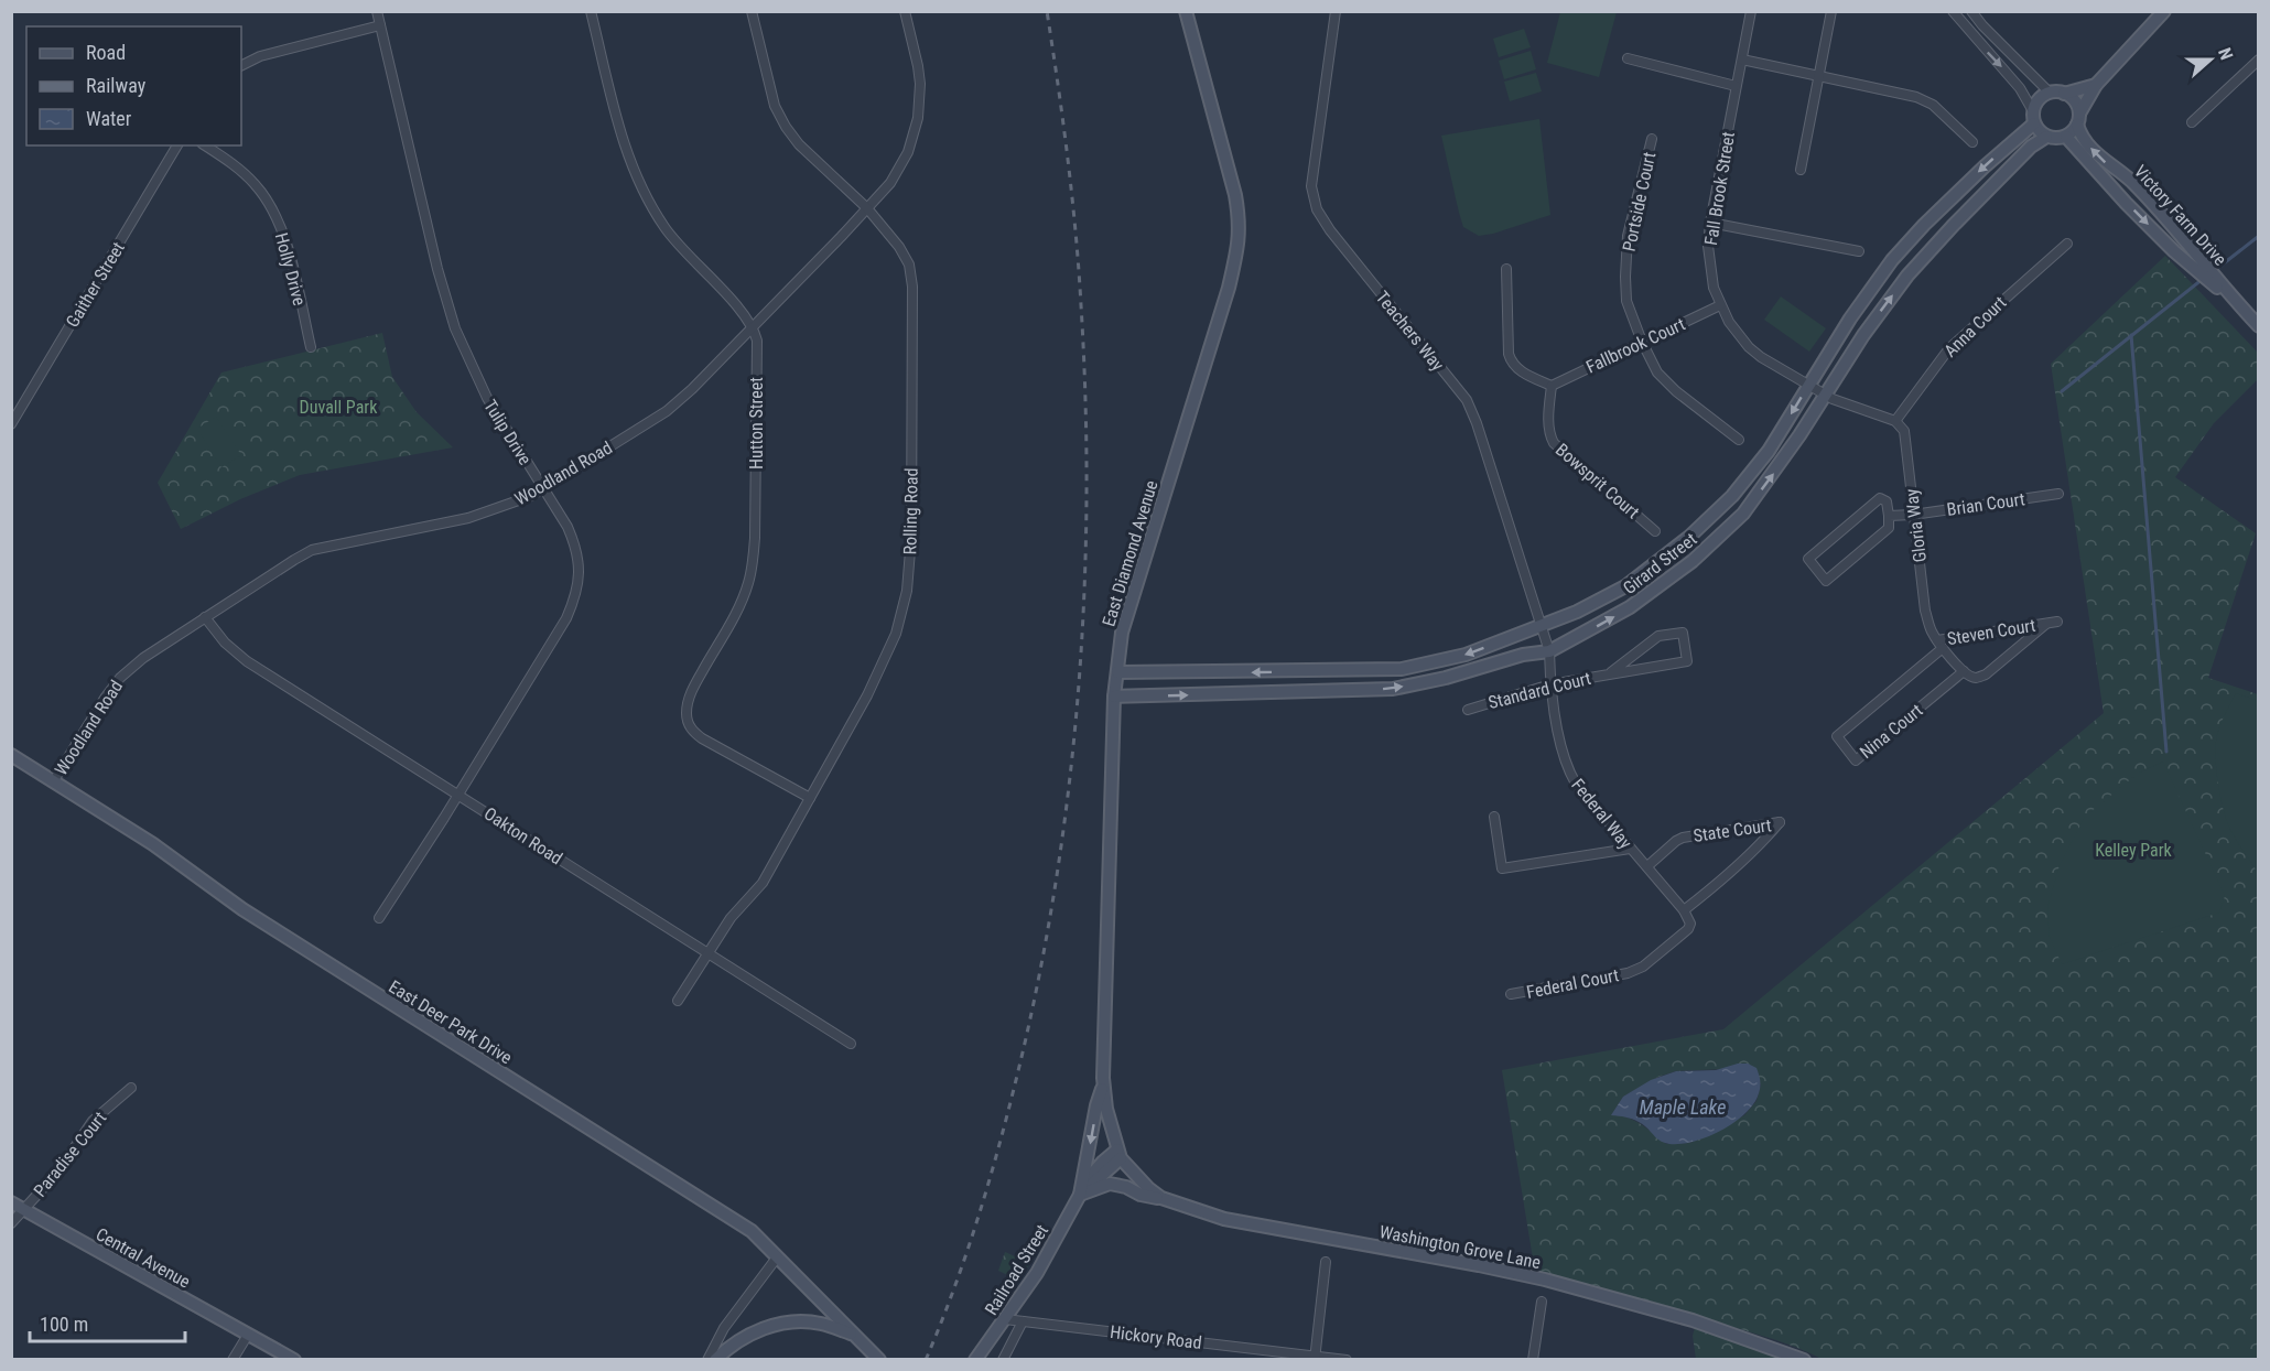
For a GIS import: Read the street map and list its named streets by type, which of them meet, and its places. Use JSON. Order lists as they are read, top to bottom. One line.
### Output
{"streets":{"street":["Fall Brook Street","Portside Court","Victory Farm Drive","Holly Drive","Gaither Street","Anna Court","Teachers Way","Fallbrook Court","Hutton Street","Tulip Drive","Woodland Road","Bowsprit Court","Brian Court","Rolling Road","Gloria Way","East Diamond Avenue","Girard Street","Steven Court","Standard Court","Nina Court","Federal Way","State Court","Oakton Road","Federal Court","East Deer Park Drive","Paradise Court","Washington Grove Lane","Central Avenue","Railroad Street","Hickory Road"]},"crossings":[["Fall Brook Street","Fallbrook Court"],["Fall Brook Street","Girard Street"],["Portside Court","Fallbrook Court"],["Victory Farm Drive","Girard Street"],["Anna Court","Gloria Way"],["Teachers Way","Girard Street"],["Teachers Way","Federal Way"],["Fallbrook Court","Bowsprit Court"],["Hutton Street","Woodland Road"],["Hutton Street","Rolling Road"],["Tulip Drive","Woodland Road"],["Tulip Drive","Oakton Road"],["Woodland Road","Rolling Road"],["Woodland Road","Oakton Road"],["Woodland Road","East Deer Park Drive"],["Brian Court","Gloria Way"],["Rolling Road","Oakton Road"],["Gloria Way","Steven Court"],["Gloria Way","Nina Court"],["East Diamond Avenue","Girard Street"],["East Diamond Avenue","Washington Grove Lane"],["East Diamond Avenue","Railroad Street"],["Girard Street","Federal Way"],["Steven Court","Nina Court"],["Standard Court","Federal Way"],["Federal Way","State Court"],["Federal Way","Federal Court"],["Paradise Court","Central Avenue"],["Washington Grove Lane","Railroad Street"],["Railroad Street","Hickory Road"]],"water":["Maple Lake"],"parks":["Duvall Park","Kelley Park"],"legend":["Road","Railway","Water"],"scale_bar":"100 m","north":"right"}
